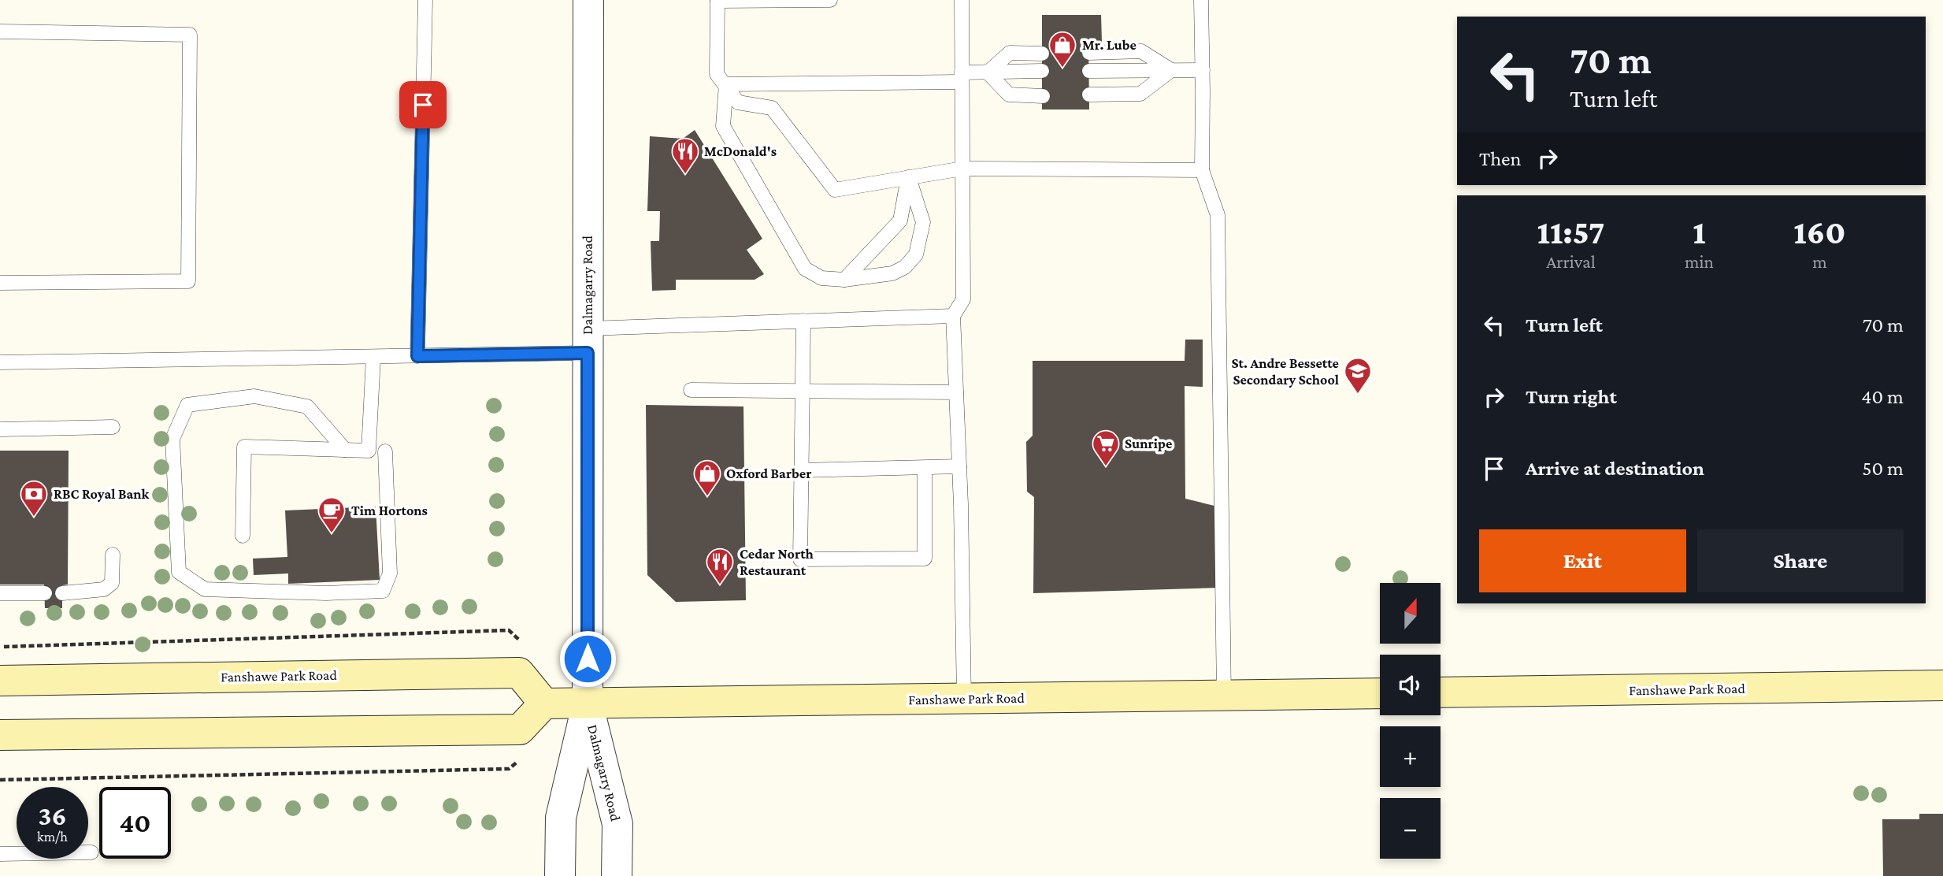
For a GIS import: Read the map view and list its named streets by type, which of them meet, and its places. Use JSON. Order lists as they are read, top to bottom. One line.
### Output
{"streets":{"main road":["Fanshawe Park Road"],"street":["Dalmagarry Road"]},"crossings":[["Dalmagarry Road","Fanshawe Park Road"]],"places":{"shop":["Mr. Lube","Oxford Barber"],"restaurant":["McDonald's","Cedar North Restaurant"],"school or university":["St. Andre Bessette Secondary School"],"supermarket":["Sunripe"],"bank":["RBC Royal Bank"],"cafe":["Tim Hortons"]},"north":"top","page":{"turn":["70 m","Turn left"],"then":"Then","eta":["11:57","Arrival","1","min","160","m"],"list":[{"name":"Turn left","value":"70 m"},{"name":"Turn right","value":"40 m"},{"name":"Arrive at destination","value":"50 m"}],"buttons":["Exit","Share"],"map_buttons":["+","−"],"speed":"36 km/h","limit":"40"}}
